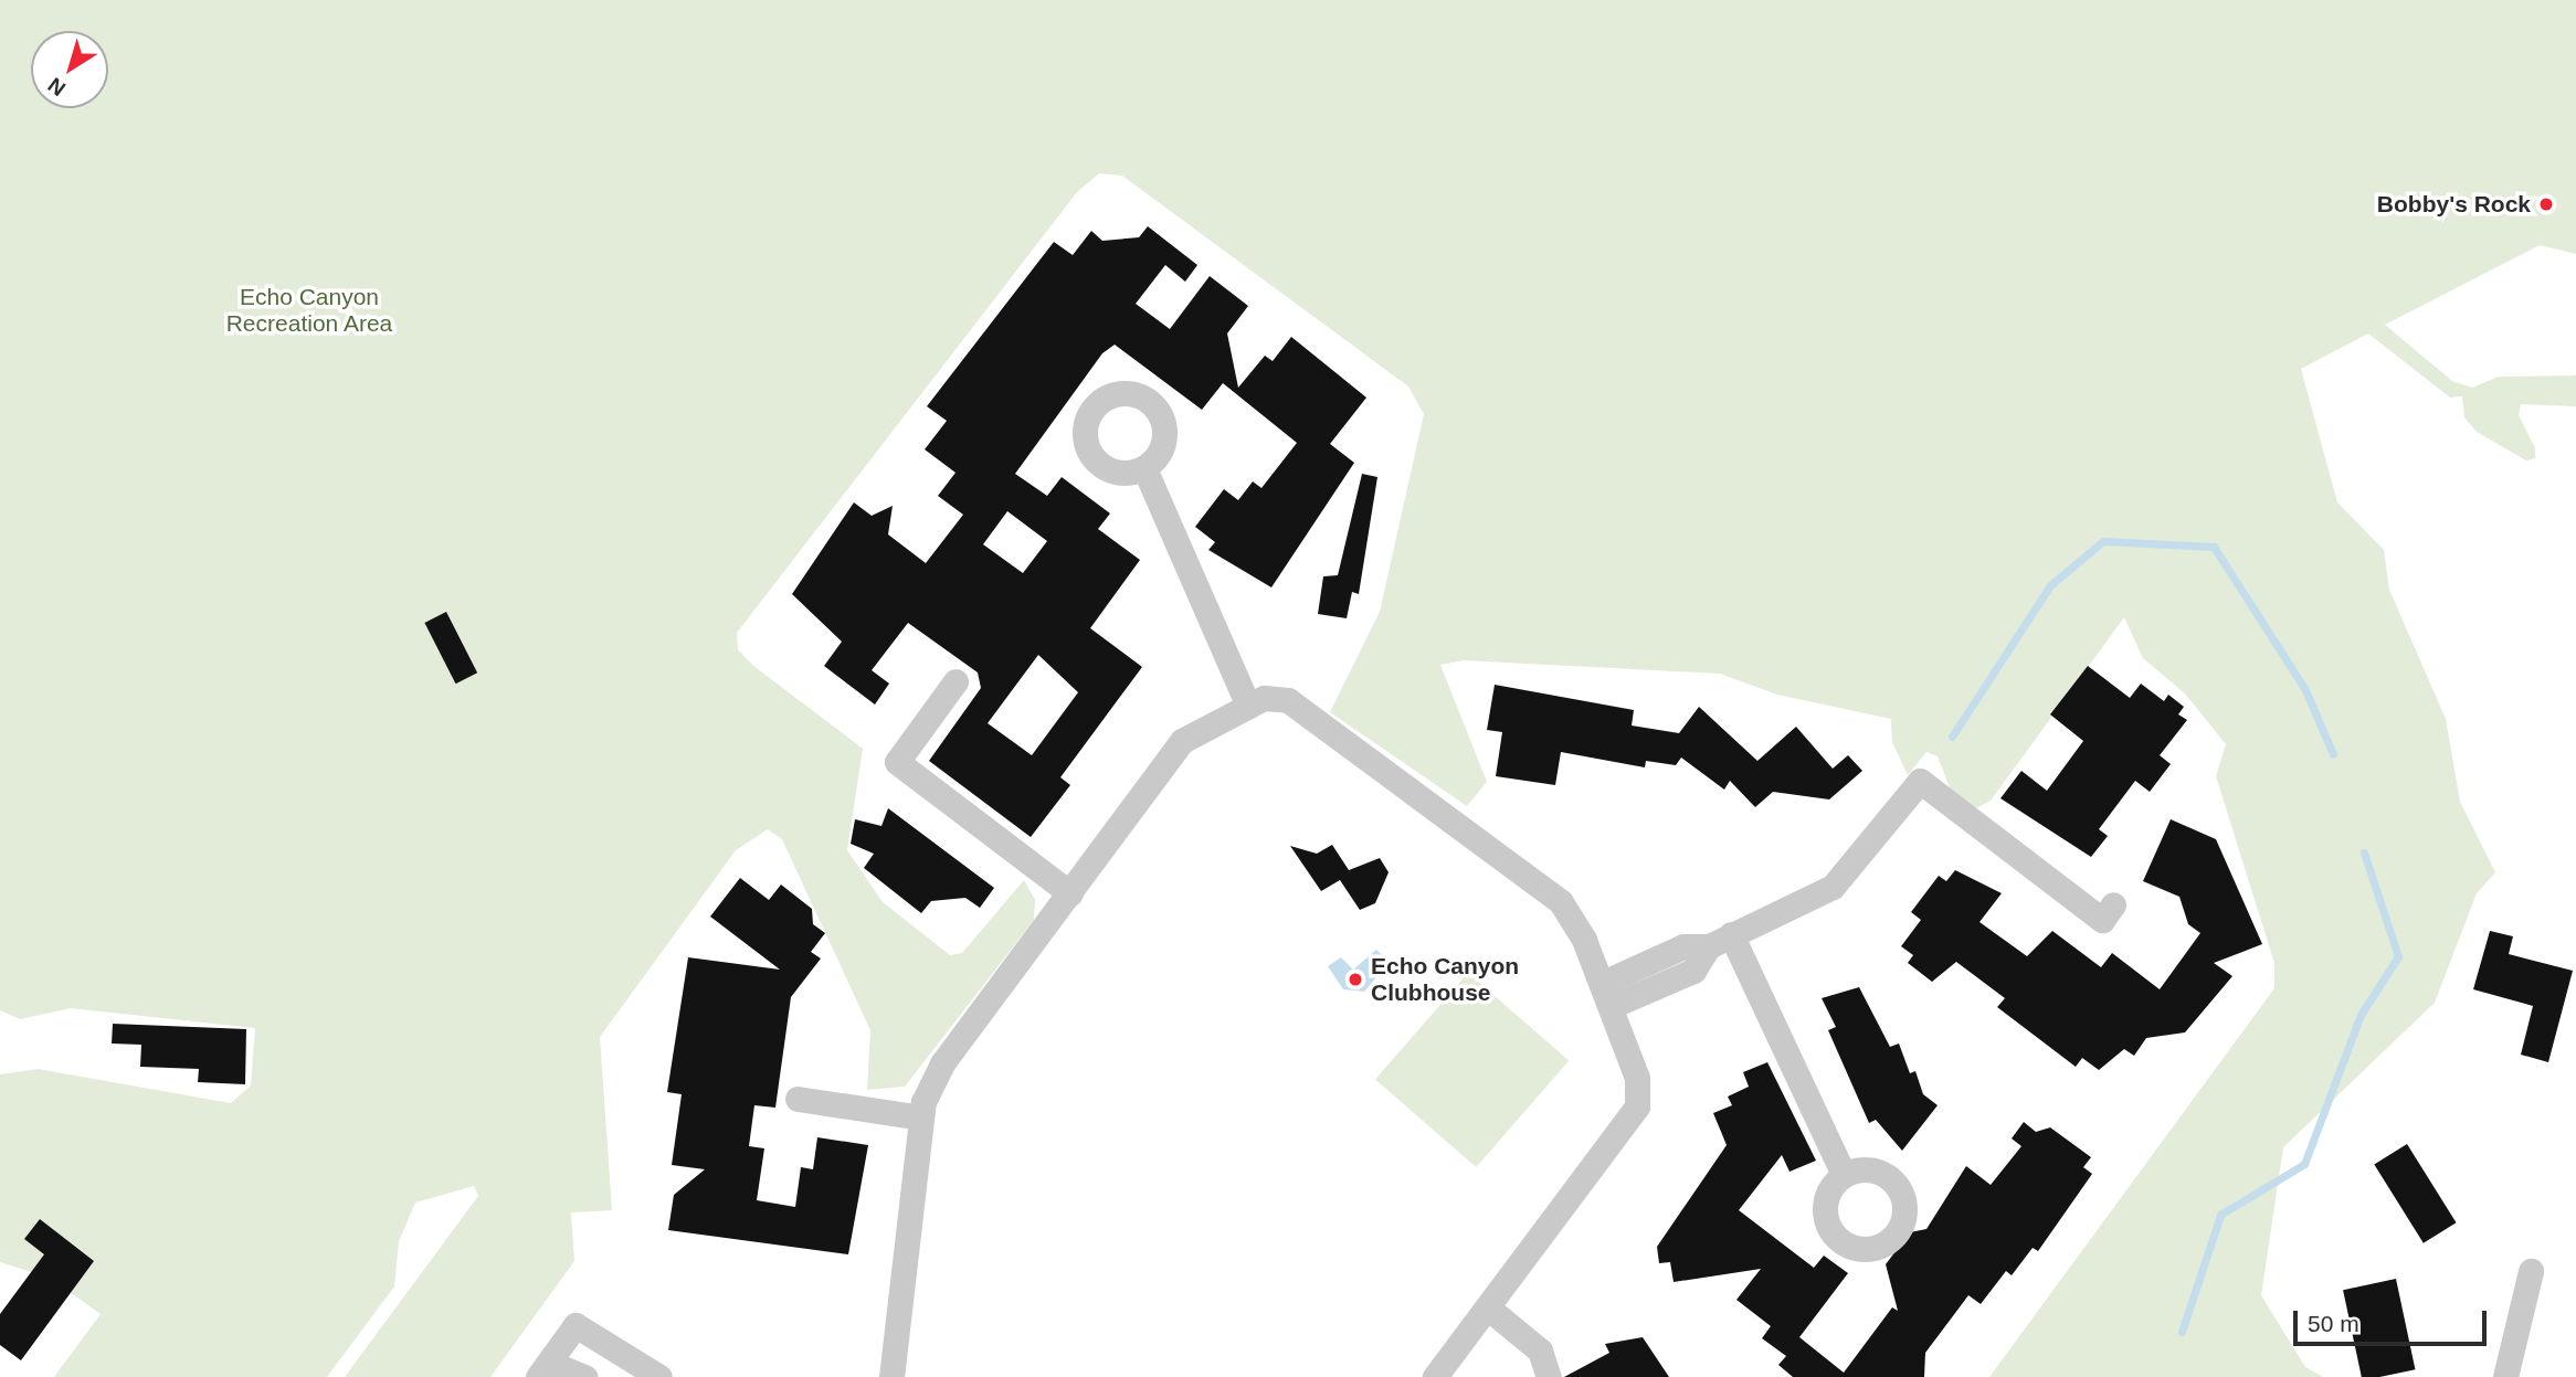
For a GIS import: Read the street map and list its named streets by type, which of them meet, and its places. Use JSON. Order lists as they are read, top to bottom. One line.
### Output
{"parks":["Echo Canyon Recreation Area"],"places":["Bobby's Rock","Echo Canyon Clubhouse"],"scale_bar":"50 m","north":"bottom left"}
